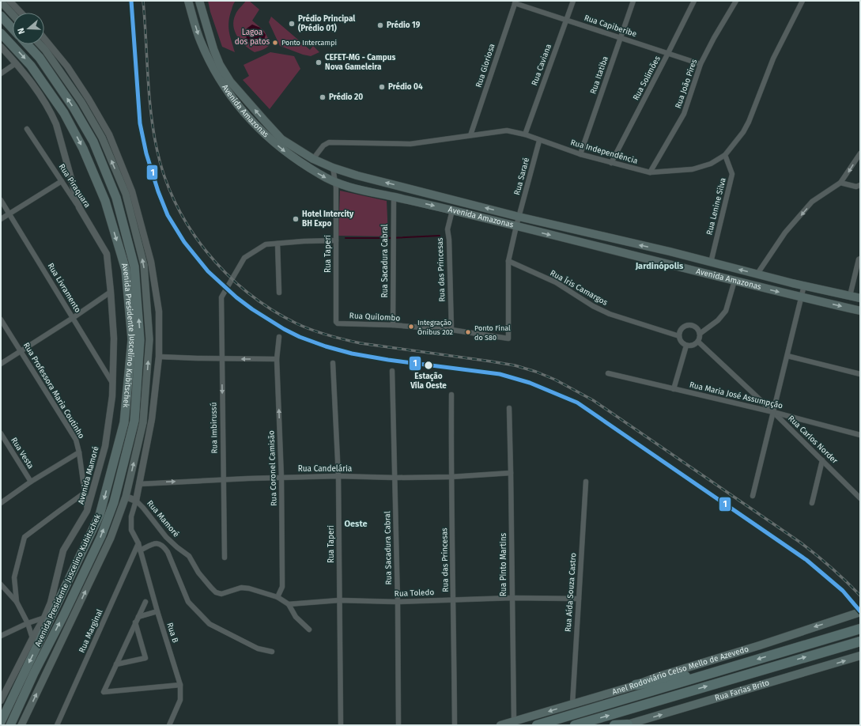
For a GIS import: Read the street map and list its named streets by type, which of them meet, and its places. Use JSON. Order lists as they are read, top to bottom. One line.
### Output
{"streets":{"highway":["Avenida Presidente Juscelino Kubitschek","Anel Rodoviário Celso Mello de Azevedo"],"main road":["Avenida Amazonas","Rua Farias Brito"],"street":["Rua Capiberibe","Rua Caviana","Rua Gloriosa","Rua Itatiba","Rua Solimões","Rua João Pires","Rua Independência","Rua Sararé","Rua Piraquara","Rua Lenine Silva","Rua Taperi","Rua Sacadura Cabral","Rua das Princesas","Rua Livramento","Rua Íris Camargos","Rua Quilombo","Rua Professora Maria Coutinho","Rua Maria José Assumpção","Rua Imbirussú","Rua Carlos Norder","Rua Vesta","Rua Coronel Camisão","Rua Candelária","Avenida Mamoré","Rua Mamoré","Rua Pinto Martins","Rua Aída Souza Castro","Rua Toledo","Rua Marginal","Rua B"]},"crossings":[["Rua Capiberibe","Rua Caviana"],["Rua Capiberibe","Rua Gloriosa"],["Rua Capiberibe","Rua Itatiba"],["Rua Capiberibe","Rua Solimões"],["Rua Capiberibe","Rua João Pires"],["Rua Caviana","Rua Independência"],["Rua Gloriosa","Rua Independência"],["Rua Itatiba","Rua Independência"],["Rua Solimões","Rua Independência"],["Rua João Pires","Rua Independência"],["Avenida Amazonas","Rua Independência"],["Avenida Amazonas","Rua Sararé"],["Avenida Amazonas","Rua Lenine Silva"],["Avenida Amazonas","Rua Taperi"],["Avenida Amazonas","Rua Sacadura Cabral"],["Avenida Amazonas","Rua das Princesas"],["Rua Independência","Rua Sararé"],["Rua Independência","Rua Lenine Silva"],["Rua Piraquara","Avenida Mamoré"],["Rua Taperi","Rua Quilombo"],["Rua Taperi","Rua Candelária"],["Rua Taperi","Rua Toledo"],["Rua Sacadura Cabral","Rua Quilombo"],["Rua Sacadura Cabral","Rua Candelária"],["Rua Sacadura Cabral","Rua Toledo"],["Rua das Princesas","Rua Quilombo"],["Rua das Princesas","Rua Candelária"],["Rua das Princesas","Rua Toledo"],["Rua Livramento","Avenida Mamoré"],["Rua Íris Camargos","Rua Quilombo"],["Rua Íris Camargos","Rua Carlos Norder"],["Rua Professora Maria Coutinho","Avenida Mamoré"],["Rua Maria José Assumpção","Rua Carlos Norder"],["Rua Imbirussú","Rua Candelária"],["Rua Coronel Camisão","Rua Candelária"],["Rua Coronel Camisão","Rua Mamoré"],["Rua Candelária","Rua Pinto Martins"],["Rua Mamoré","Rua Toledo"],["Rua Mamoré","Rua B"],["Rua Pinto Martins","Rua Toledo"],["Rua Pinto Martins","Anel Rodoviário Celso Mello de Azevedo"],["Rua Aída Souza Castro","Rua Toledo"],["Rua Aída Souza Castro","Anel Rodoviário Celso Mello de Azevedo"],["Rua Marginal","Rua B"]],"one_way":["Rua Imbirussú","Rua Coronel Camisão","Anel Rodoviário Celso Mello de Azevedo","Rua Farias Brito"],"districts":["Jardinópolis","Oeste"],"parks":["Lagoa dos patos"],"places":["Prédio Principal (Prédio 01)","Prédio 19","Ponto Intercampi","CEFET-MG - Campus Nova Gameleira","Prédio 04","Prédio 20","Hotel Intercity BH Expo","Integração Ônibus 202","Ponto Final do S80","Estação Vila Oeste"],"lines":["transit line 1"],"north":"left"}
